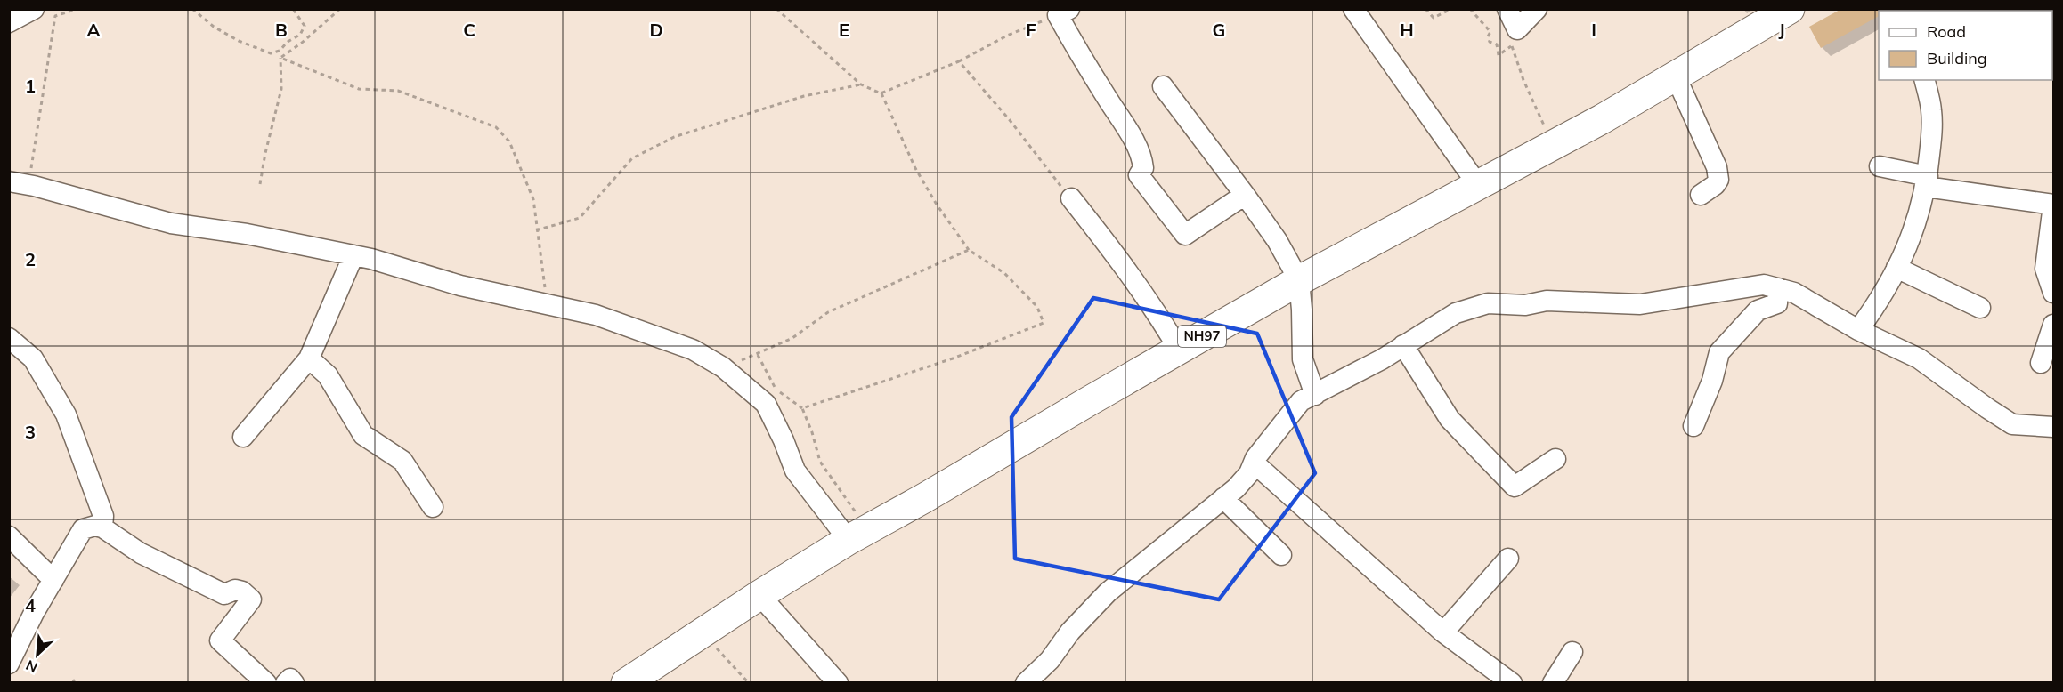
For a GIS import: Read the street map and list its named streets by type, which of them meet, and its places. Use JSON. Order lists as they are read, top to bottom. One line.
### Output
{"streets":{"highway":["NH97"]},"legend":["Road","Building"],"north":"bottom left","grid":{"columns":["A","B","C","D","E","F","G","H","I","J"],"rows":["1","2","3","4"]}}
